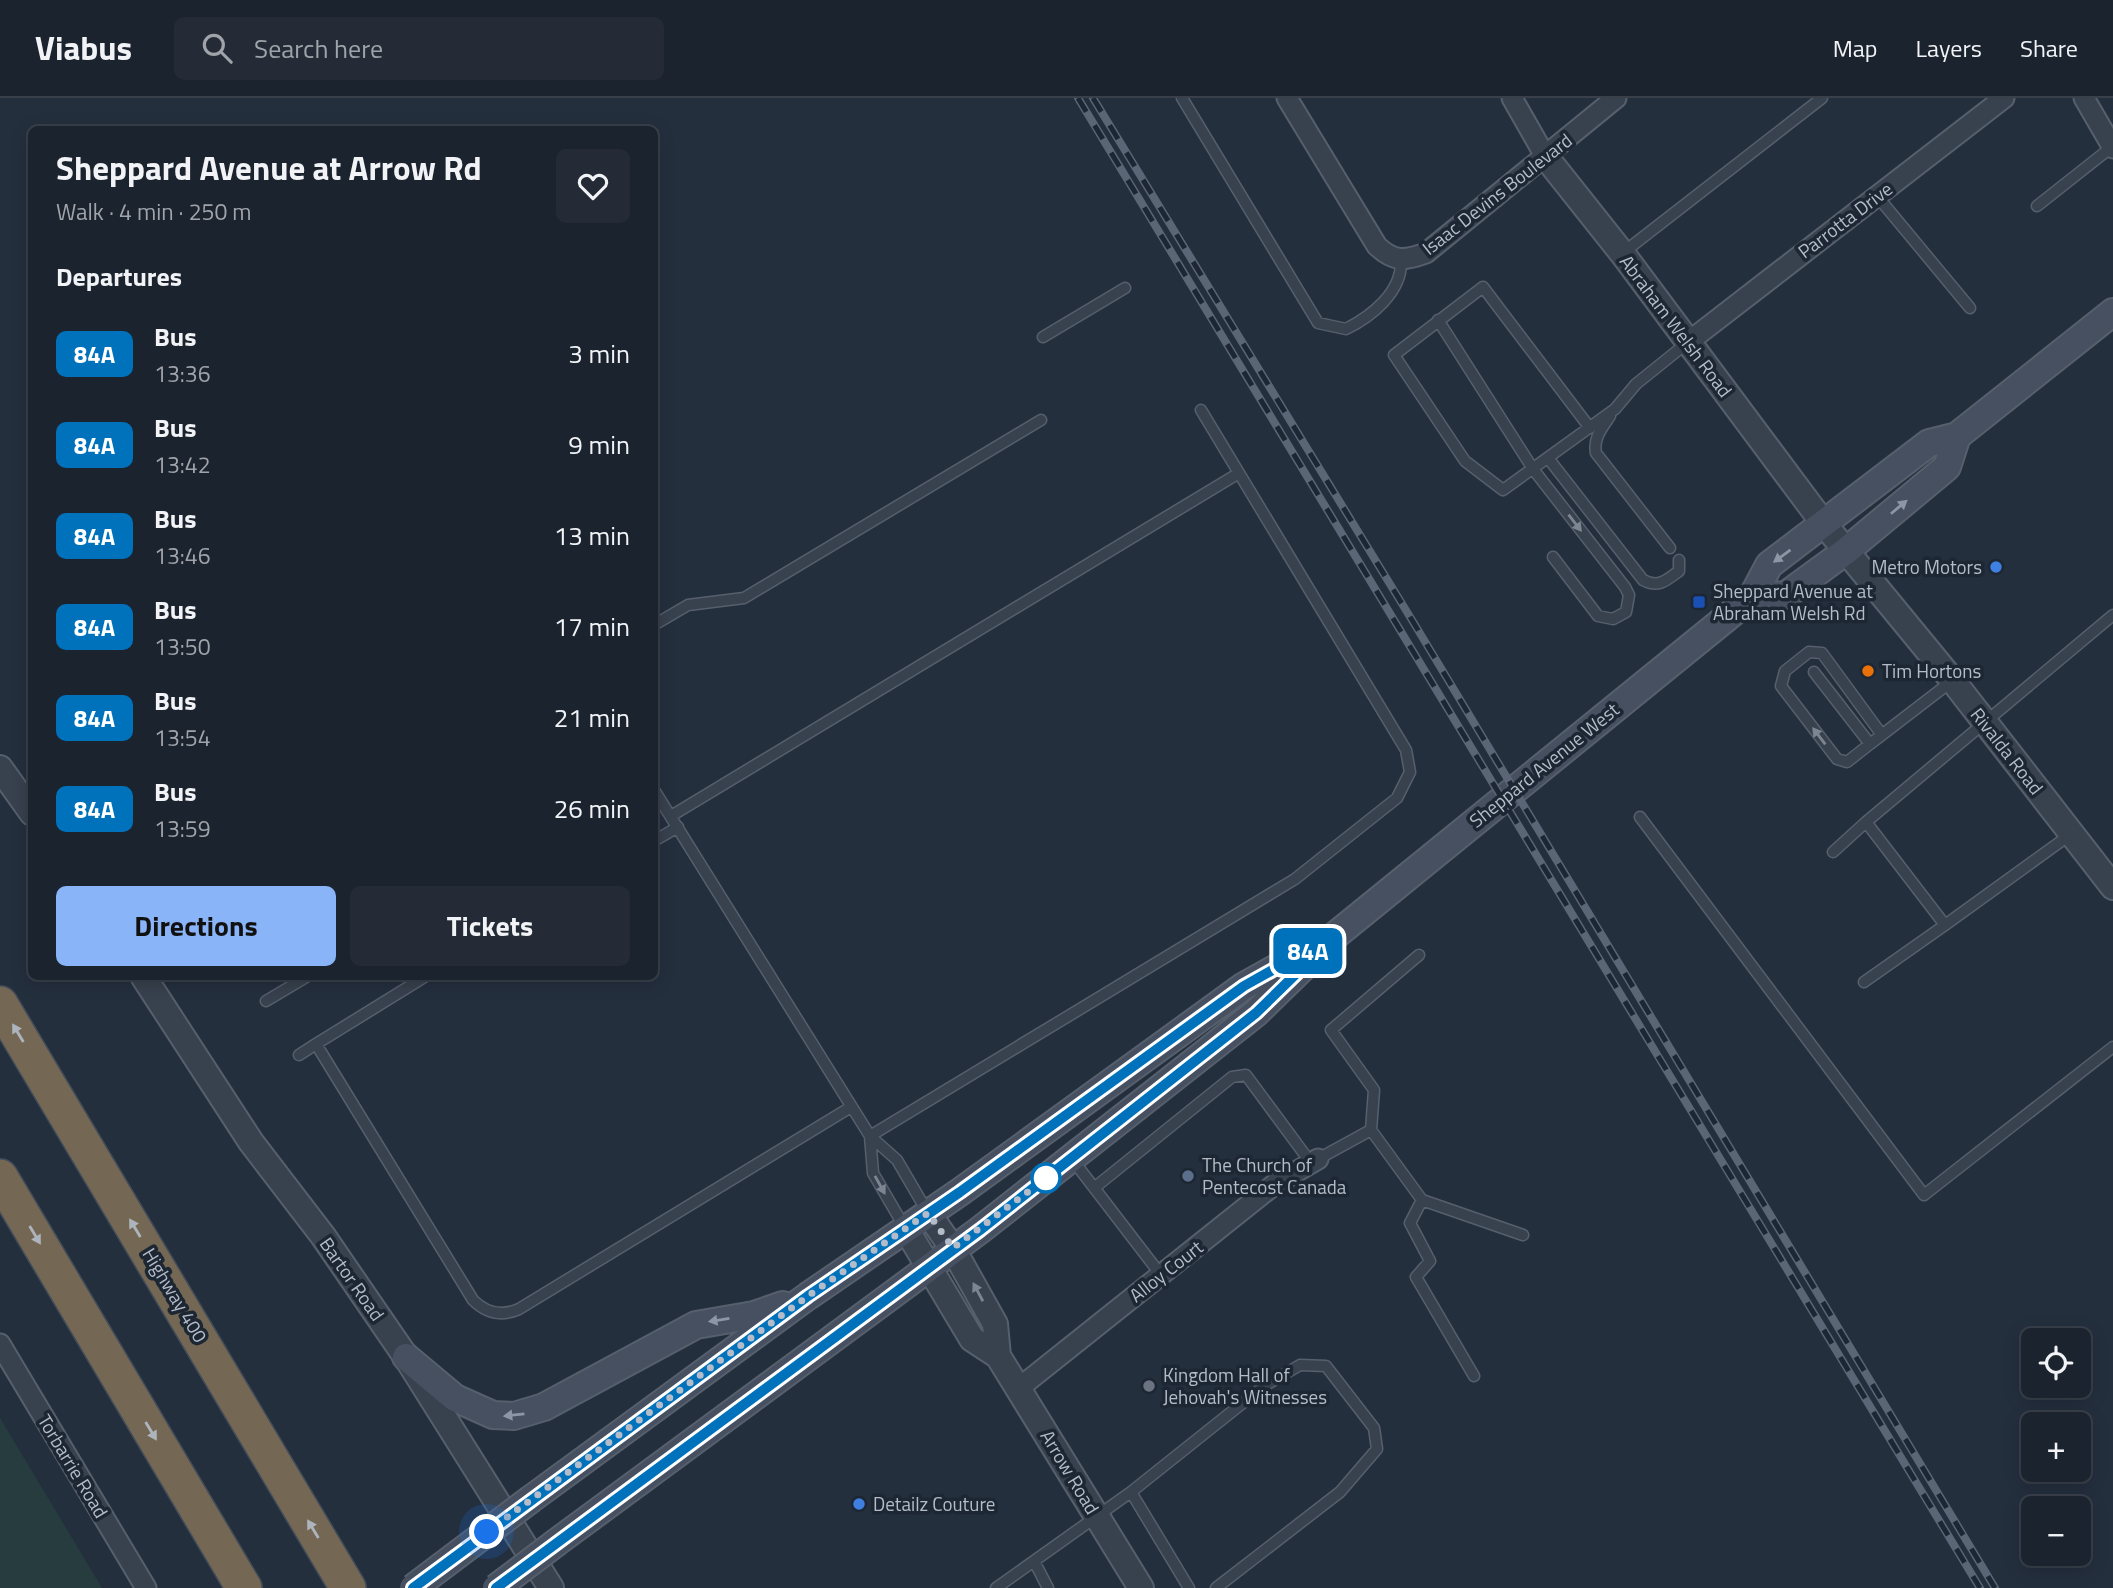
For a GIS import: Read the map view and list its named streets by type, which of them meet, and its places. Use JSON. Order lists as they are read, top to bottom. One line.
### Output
{"streets":{"highway":["Highway 400"],"main road":["Sheppard Avenue West"],"street":["Isaac Devins Boulevard","Parrotta Drive","Abraham Welsh Road","Rivalda Road","Alloy Court","Bartor Road","Torbarrie Road","Arrow Road"]},"crossings":[["Isaac Devins Boulevard","Abraham Welsh Road"],["Parrotta Drive","Abraham Welsh Road"],["Abraham Welsh Road","Rivalda Road"],["Abraham Welsh Road","Sheppard Avenue West"],["Sheppard Avenue West","Arrow Road"],["Alloy Court","Arrow Road"]],"places":{"other":["Metro Motors","Tim Hortons","The Church of Pentecost Canada","Kingdom Hall of Jehovah's Witnesses","Detailz Couture"],"transit":["Sheppard Avenue at Abraham Welsh Rd"]},"lines":["bus line 84A"],"page":{"header":"Viabus","search":"Search here","nav":["Map","Layers","Share"],"on_map":"84A","heading":[["Sheppard Avenue at Arrow Rd","Walk · 4 min · 250 m"],"Departures"],"list":[{"mark":"84A","name":"Bus","note":"13:36","value":"3 min"},{"mark":"84A","name":"Bus","note":"13:42","value":"9 min"},{"mark":"84A","name":"Bus","note":"13:46","value":"13 min"},{"mark":"84A","name":"Bus","note":"13:50","value":"17 min"},{"mark":"84A","name":"Bus","note":"13:54","value":"21 min"},{"mark":"84A","name":"Bus","note":"13:59","value":"26 min"}],"buttons":["Directions","Tickets"],"map_buttons":["+","−"]}}
